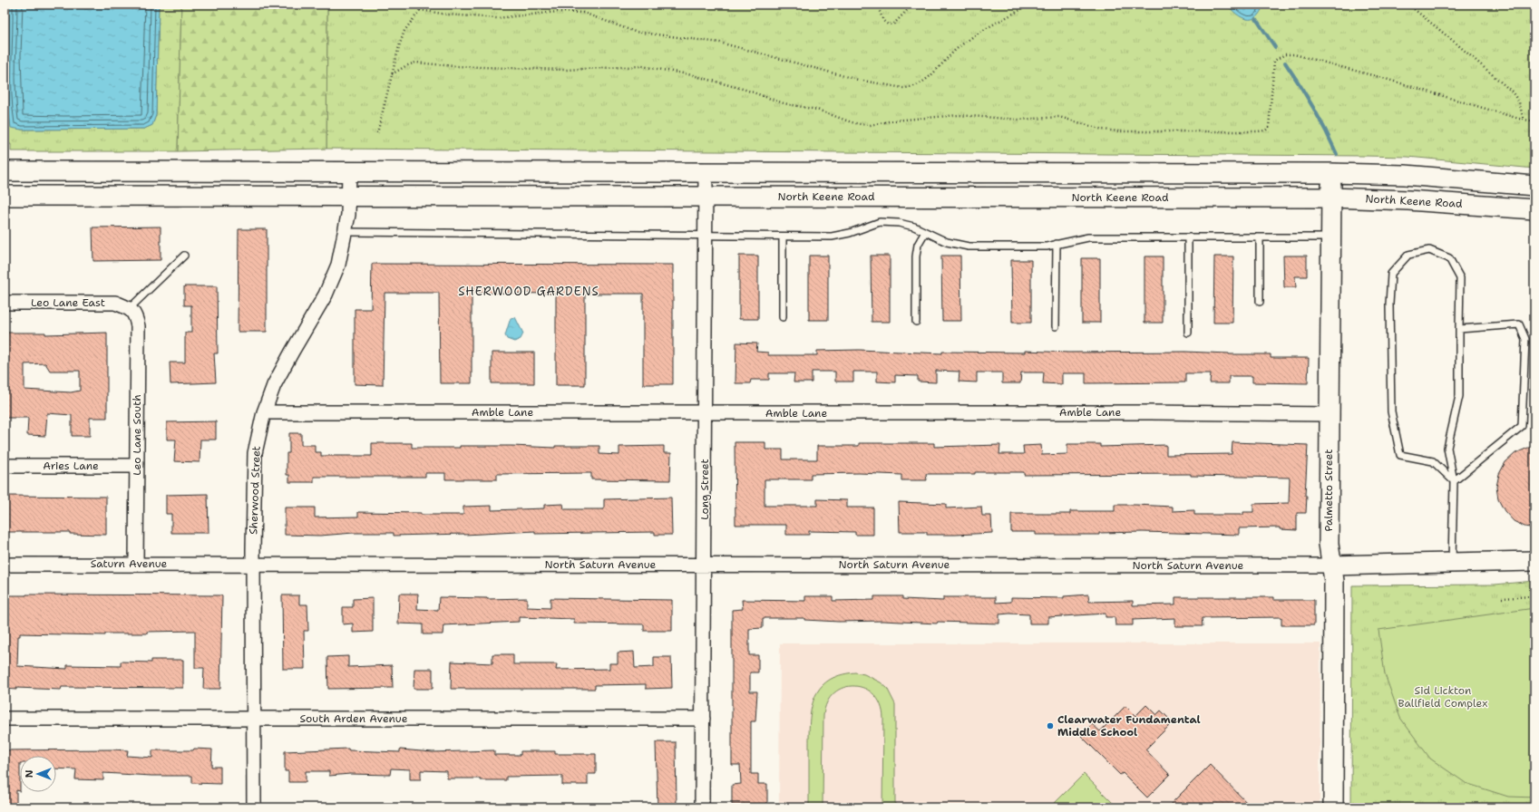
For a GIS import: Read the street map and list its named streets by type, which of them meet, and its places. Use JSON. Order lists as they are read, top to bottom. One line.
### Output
{"streets":{"main road":["North Keene Road","Palmetto Street","North Saturn Avenue"],"street":["Leo Lane East","Amble Lane","Leo Lane South","Aries Lane","Long Street","Sherwood Street","Saturn Avenue","South Arden Avenue"]},"crossings":[["North Keene Road","Long Street"],["North Keene Road","Sherwood Street"],["North Keene Road","Palmetto Street"],["Leo Lane East","Leo Lane South"],["Amble Lane","Long Street"],["Amble Lane","Sherwood Street"],["Amble Lane","Palmetto Street"],["Leo Lane South","Aries Lane"],["Leo Lane South","Saturn Avenue"],["Long Street","North Saturn Avenue"],["Long Street","South Arden Avenue"],["Sherwood Street","Saturn Avenue"],["Sherwood Street","North Saturn Avenue"],["Sherwood Street","South Arden Avenue"],["Palmetto Street","North Saturn Avenue"],["Saturn Avenue","North Saturn Avenue"]],"districts":["SHERWOOD GARDENS"],"parks":["Sid Lickton Ballfield Complex"],"places":["Clearwater Fundamental Middle School"],"north":"left"}
